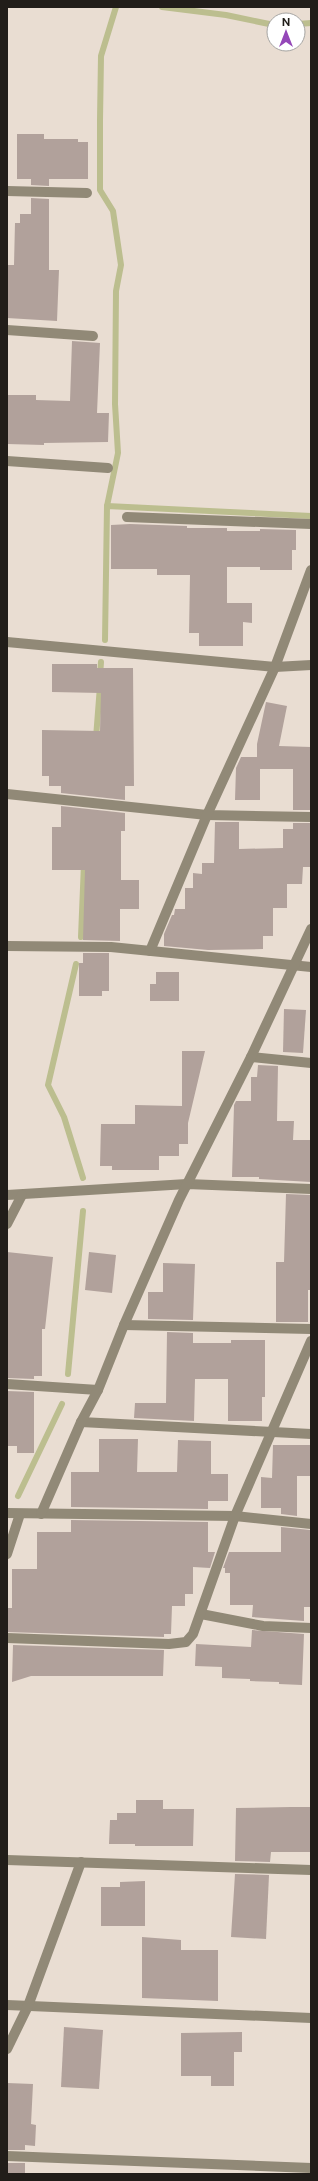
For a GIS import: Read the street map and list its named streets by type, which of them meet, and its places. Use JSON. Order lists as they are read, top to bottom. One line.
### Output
{"north":"top"}
